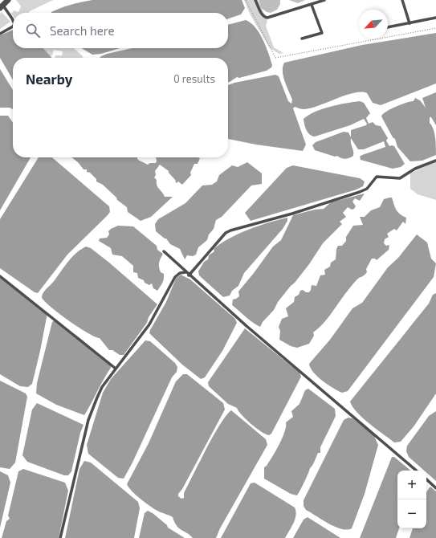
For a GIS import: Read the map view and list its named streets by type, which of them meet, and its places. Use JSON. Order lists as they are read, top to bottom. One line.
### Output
{"north":"bottom left","page":{"search":"Search here","heading":["Nearby","0 results"],"map_buttons":["+","−"]}}
